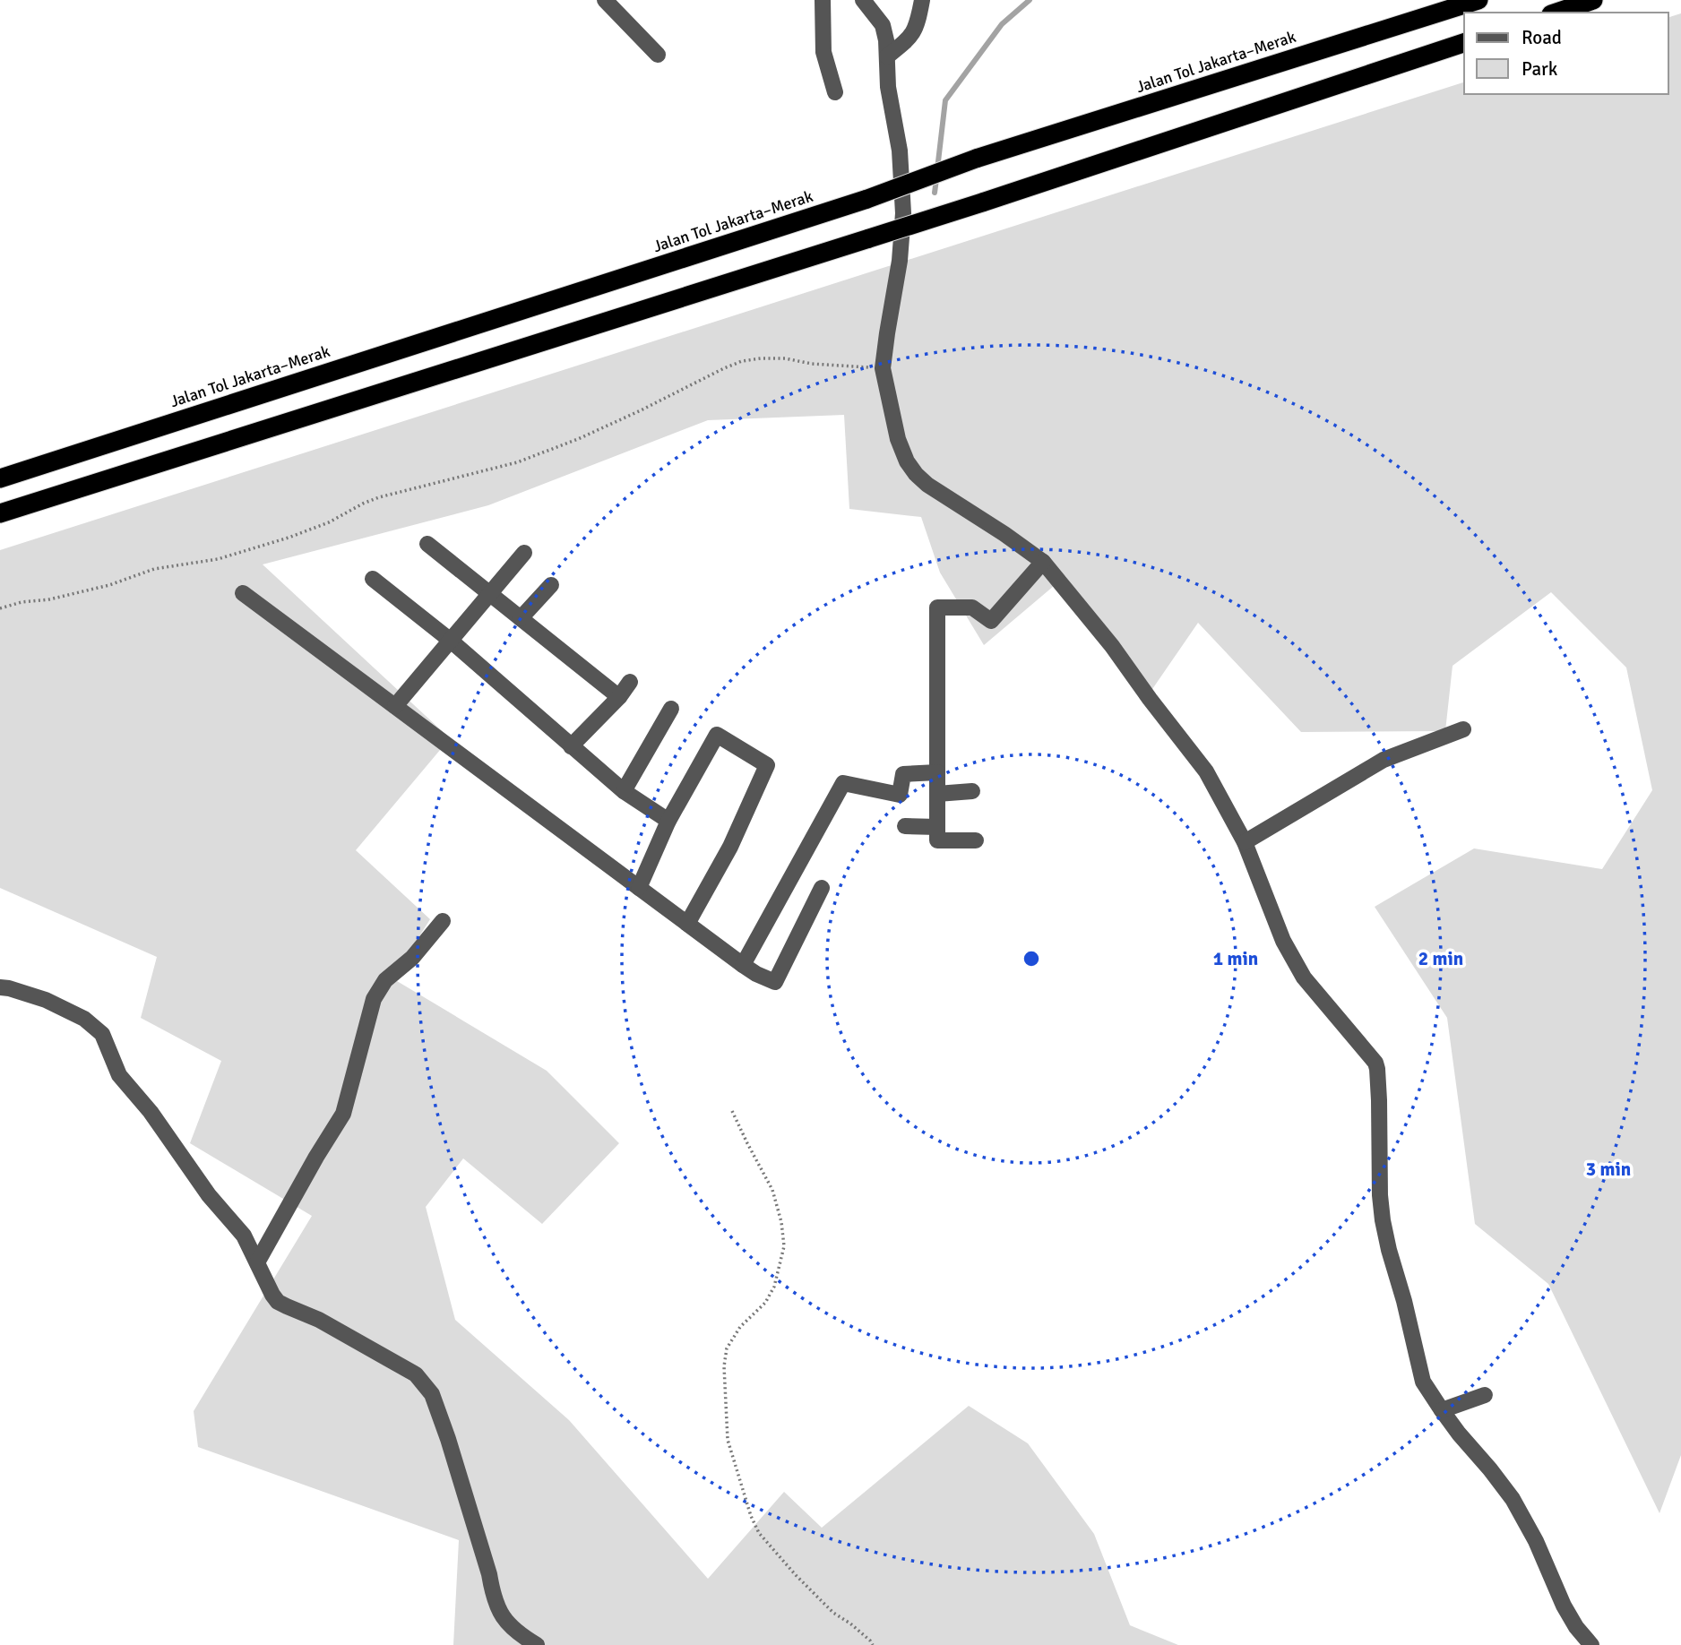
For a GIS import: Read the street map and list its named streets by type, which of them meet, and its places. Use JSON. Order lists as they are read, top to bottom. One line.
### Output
{"streets":{"highway":["Jalan Tol Jakarta–Merak"]},"legend":["Road","Park"],"rings":["1 min","2 min","3 min"]}
